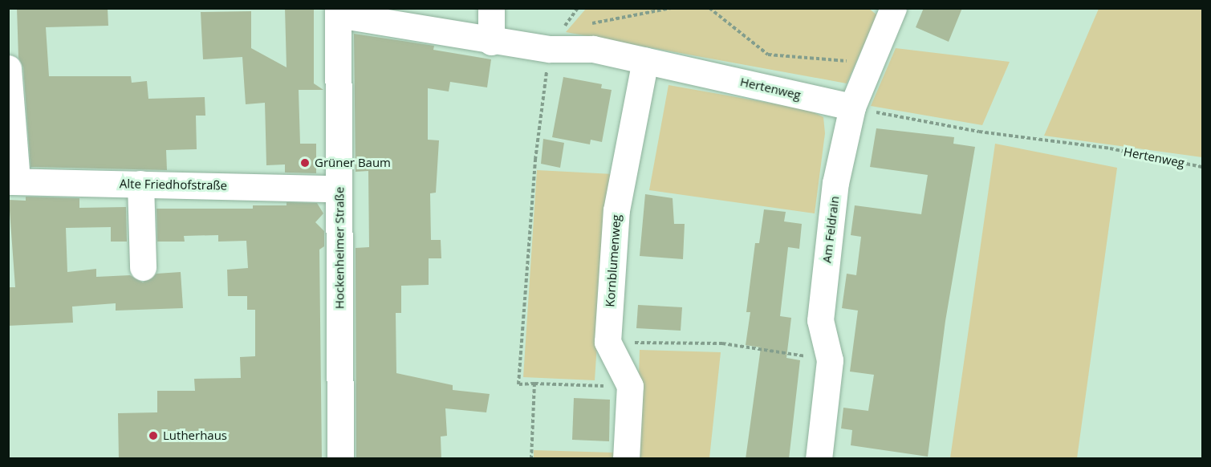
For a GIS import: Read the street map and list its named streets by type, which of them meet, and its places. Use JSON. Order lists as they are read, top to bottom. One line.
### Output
{"streets":{"street":["Hertenweg","Alte Friedhofstraße","Am Feldrain","Hockenheimer Straße","Kornblumenweg"]},"crossings":[["Hertenweg","Am Feldrain"],["Hertenweg","Hockenheimer Straße"],["Hertenweg","Kornblumenweg"],["Alte Friedhofstraße","Hockenheimer Straße"]],"places":["Grüner Baum","Lutherhaus"]}
